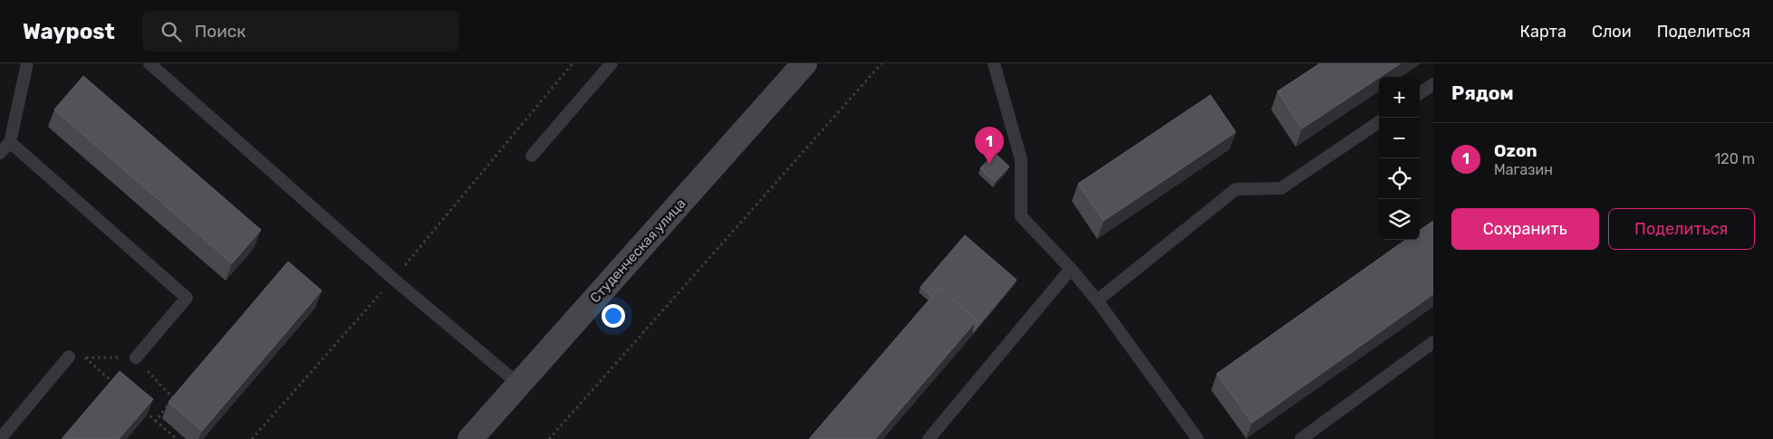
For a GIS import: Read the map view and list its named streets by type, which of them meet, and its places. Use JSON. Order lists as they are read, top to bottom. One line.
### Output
{"streets":{"street":["Студенческая улица"]},"page":{"header":"Waypost","search":"Поиск","nav":["Карта","Слои","Поделиться"],"heading":"Рядом","map_buttons":["+","−"],"list":[{"mark":"1","name":"Ozon","note":"Магазин","value":"120 m"}],"pins":"1","buttons":["Сохранить","Поделиться"]}}
